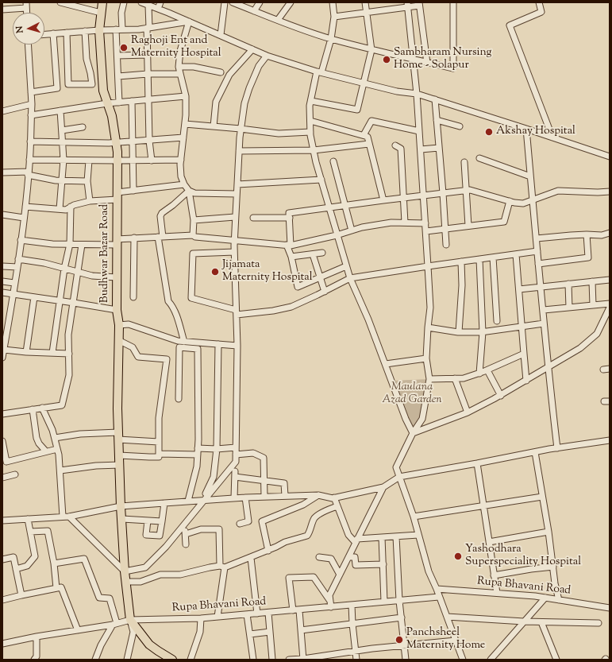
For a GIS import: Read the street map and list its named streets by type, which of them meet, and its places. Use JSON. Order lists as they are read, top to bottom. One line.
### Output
{"streets":{"highway":["Budhwar Bazar Road"],"street":["Rupa Bhavani Road"]},"crossings":[["Budhwar Bazar Road","Rupa Bhavani Road"]],"parks":["Maulana Azad Garden"],"places":["Raghoji Ent and Maternity Hospital","Sambharam Nursing Home - Solapur","Akshay Hospital","Jijamata Maternity Hospital","Yashodhara Superspeciality Hospital","Panchsheel Maternity Home"],"north":"left"}
